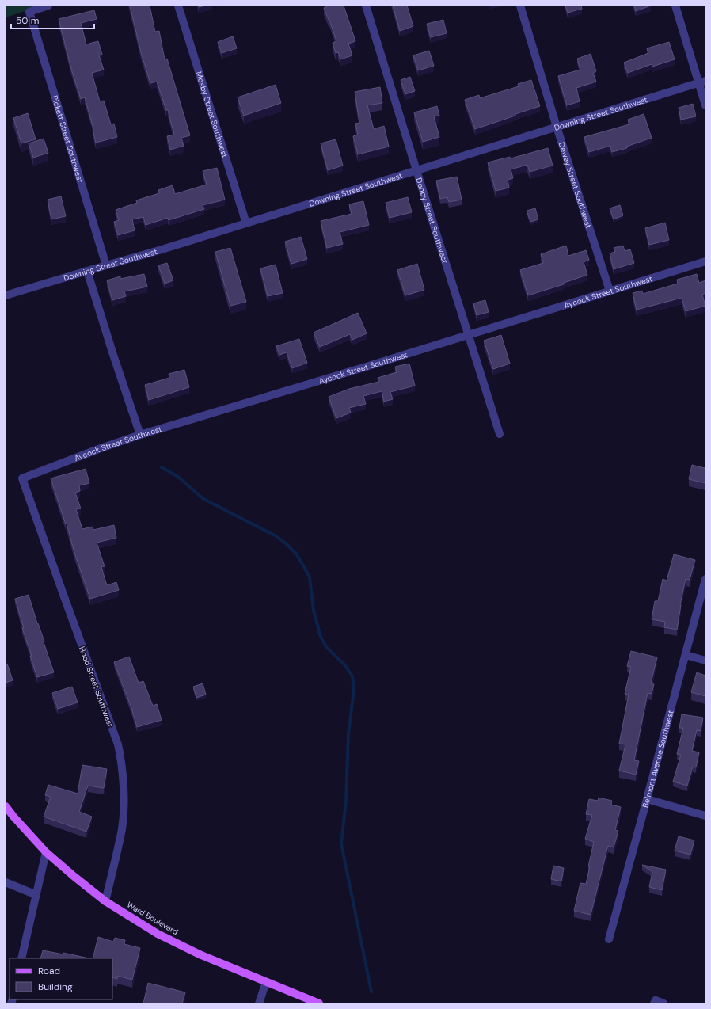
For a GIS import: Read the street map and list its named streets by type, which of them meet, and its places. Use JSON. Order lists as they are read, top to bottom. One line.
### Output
{"streets":{"main road":["Ward Boulevard"],"street":["Downing Street Southwest","Mosby Street Southwest","Pickett Street Southwest","Dewey Street Southwest","Denby Street Southwest","Aycock Street Southwest","Hood Street Southwest","Belmont Avenue Southwest"]},"crossings":[["Downing Street Southwest","Mosby Street Southwest"],["Downing Street Southwest","Pickett Street Southwest"],["Downing Street Southwest","Dewey Street Southwest"],["Downing Street Southwest","Denby Street Southwest"],["Dewey Street Southwest","Aycock Street Southwest"],["Denby Street Southwest","Aycock Street Southwest"],["Aycock Street Southwest","Hood Street Southwest"],["Hood Street Southwest","Ward Boulevard"]],"legend":["Road","Building"],"scale_bar":"50 m"}
